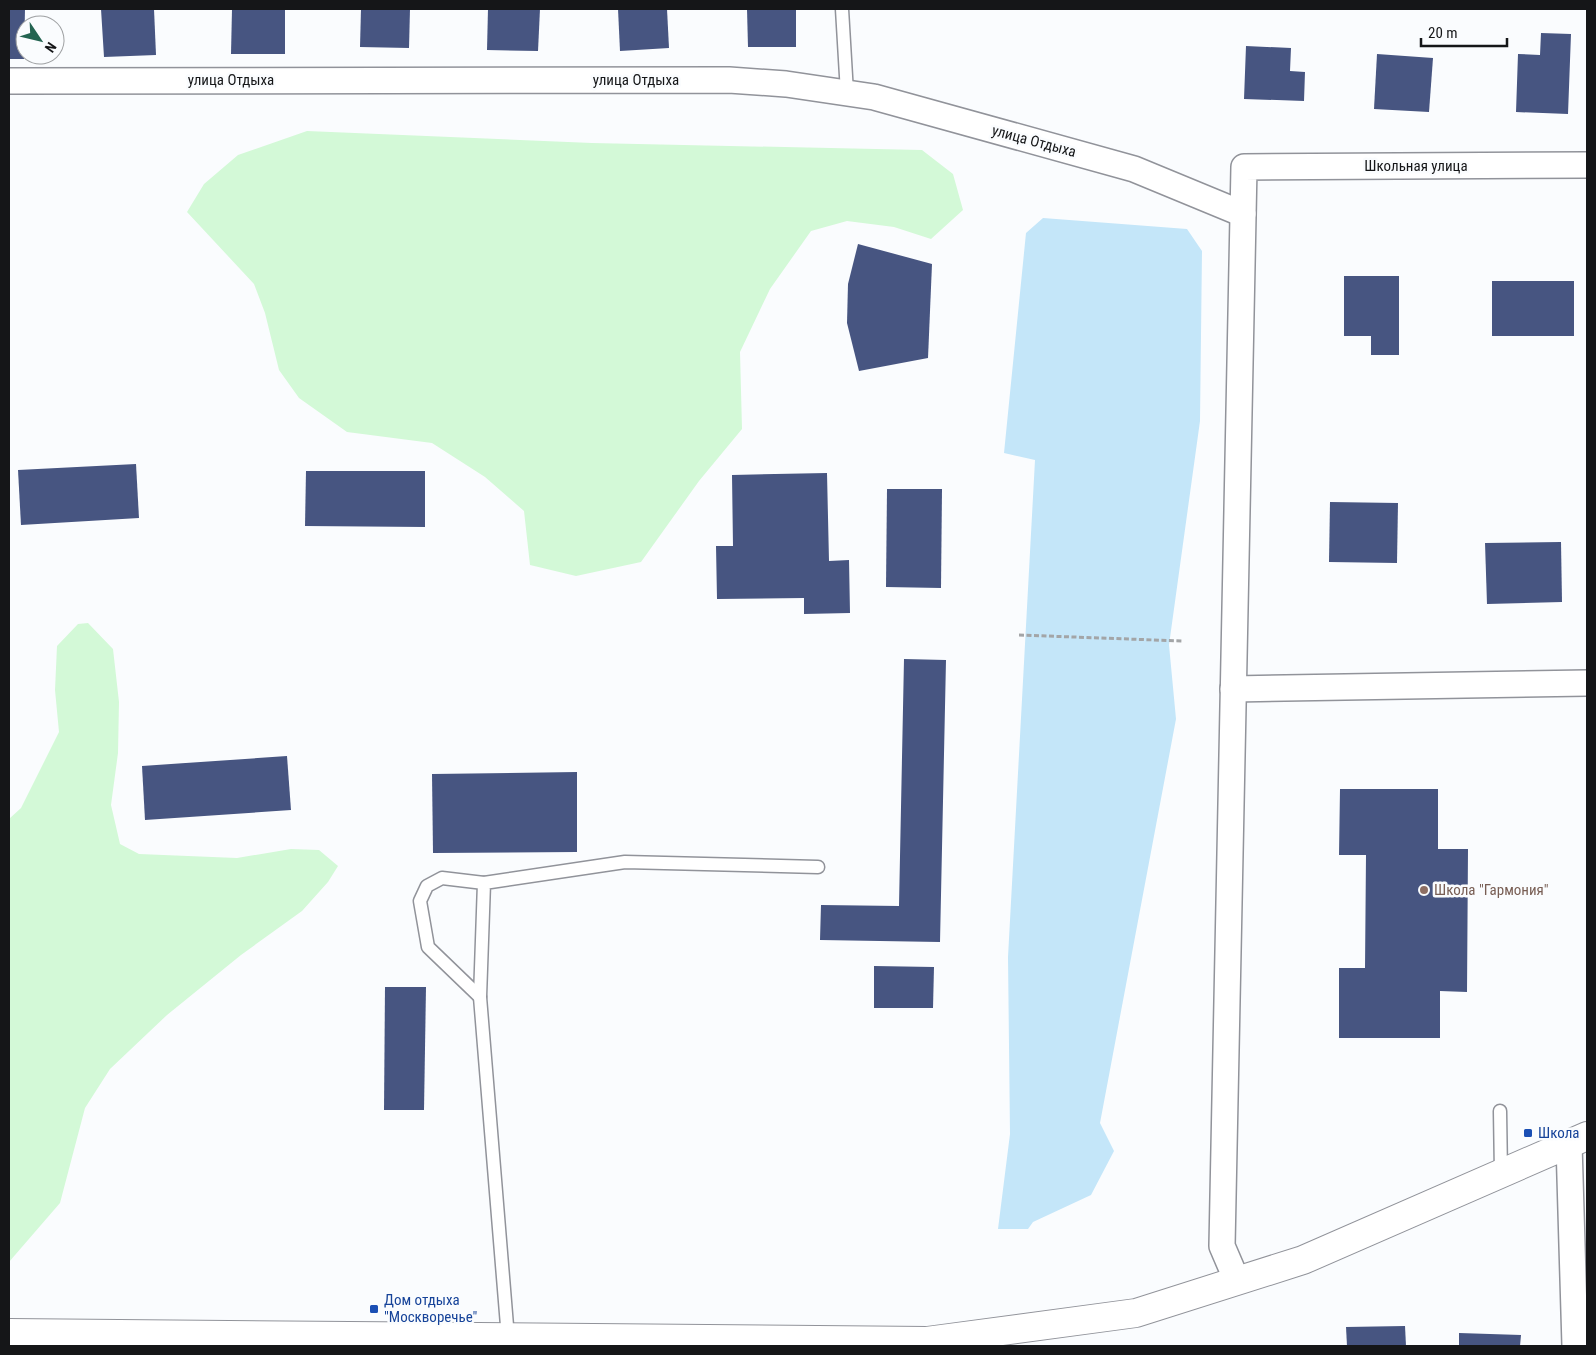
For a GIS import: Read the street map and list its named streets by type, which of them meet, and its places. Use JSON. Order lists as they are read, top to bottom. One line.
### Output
{"streets":{"street":["улица Отдыха","Школьная улица"]},"crossings":[["улица Отдыха","Школьная улица"]],"places":{"other":["Школа \"Гармония\""],"transit":["Школа","Дом отдыха \"Москворечье\""]},"scale_bar":"20 m","north":"bottom right"}
